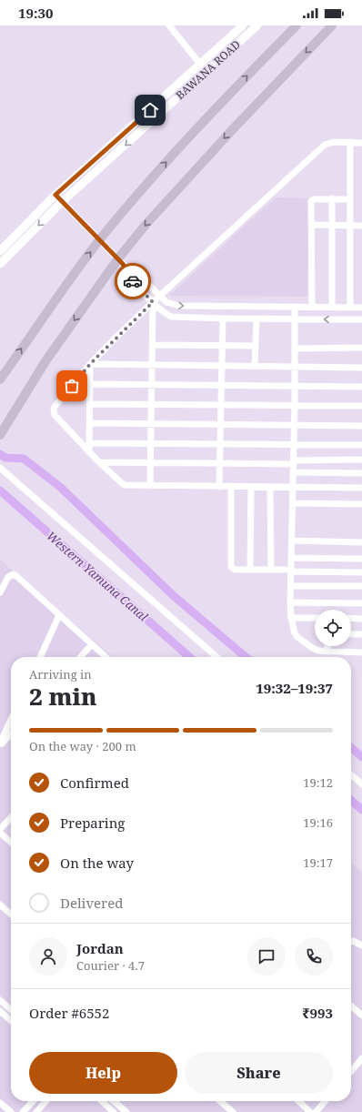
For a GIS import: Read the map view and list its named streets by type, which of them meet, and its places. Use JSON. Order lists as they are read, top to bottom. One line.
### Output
{"streets":{"street":["BAWANA ROAD"]},"water":["Western Yamuna Canal"],"page":{"status":"19:30","heading":["2 min","Arriving in","19:32–19:37"],"panel":["Jordan","Courier · 4.7","Order #6552","₹993"],"bar":"On the way · 200 m","list":[["Confirmed","19:12"],["Preparing","19:16"],["On the way","19:17"],"Delivered"],"buttons":["Help","Share"]}}
